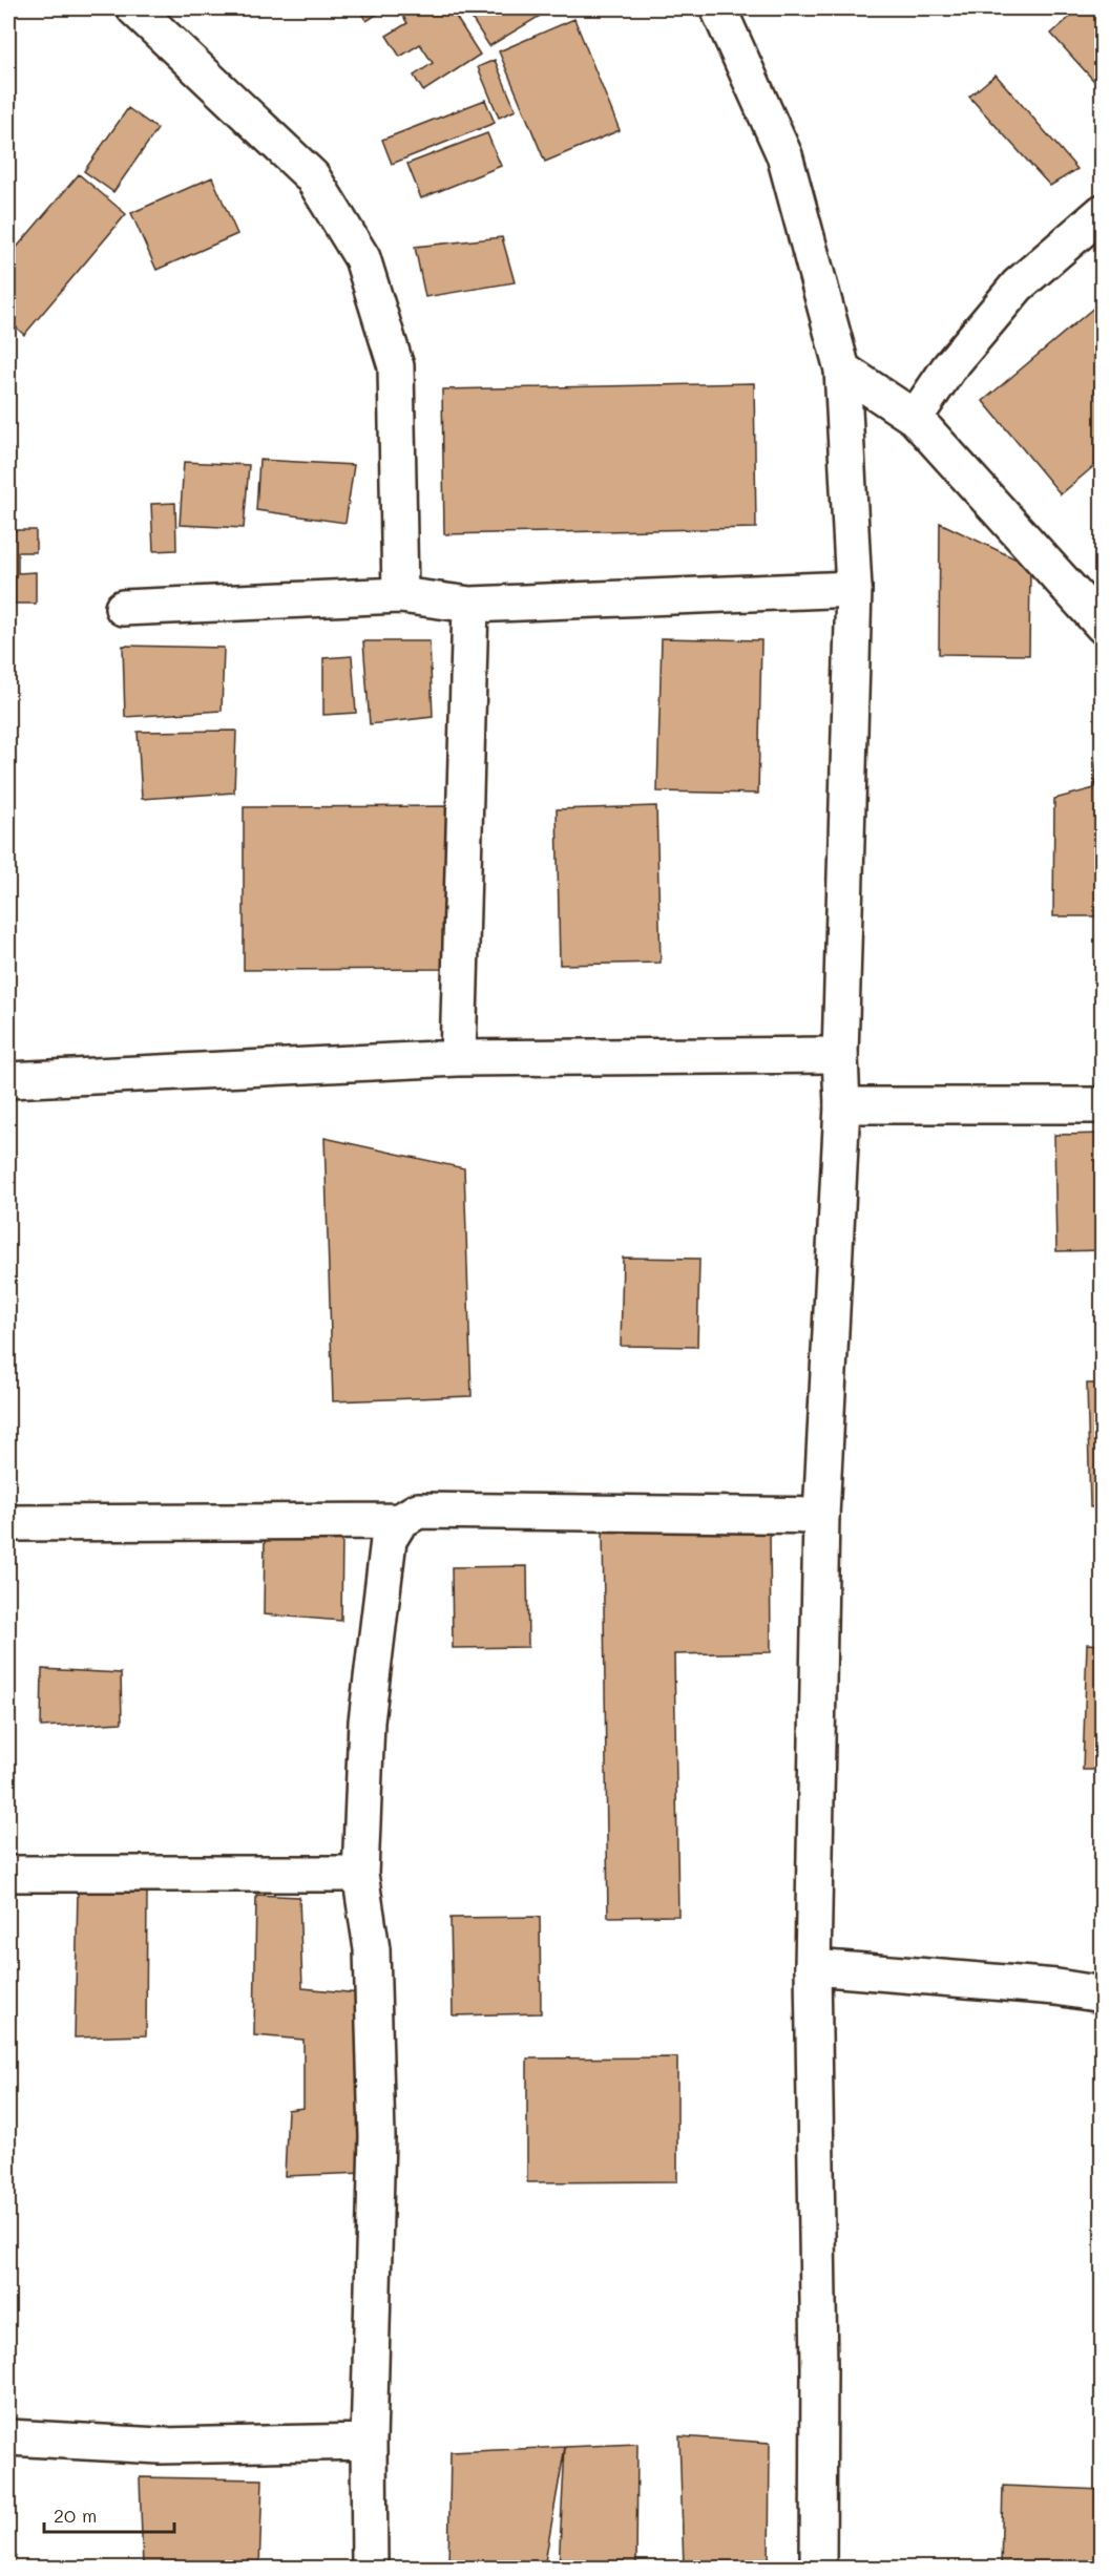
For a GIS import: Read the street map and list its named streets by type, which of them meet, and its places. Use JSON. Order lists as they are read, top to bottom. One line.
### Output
{"scale_bar":"20 m"}
